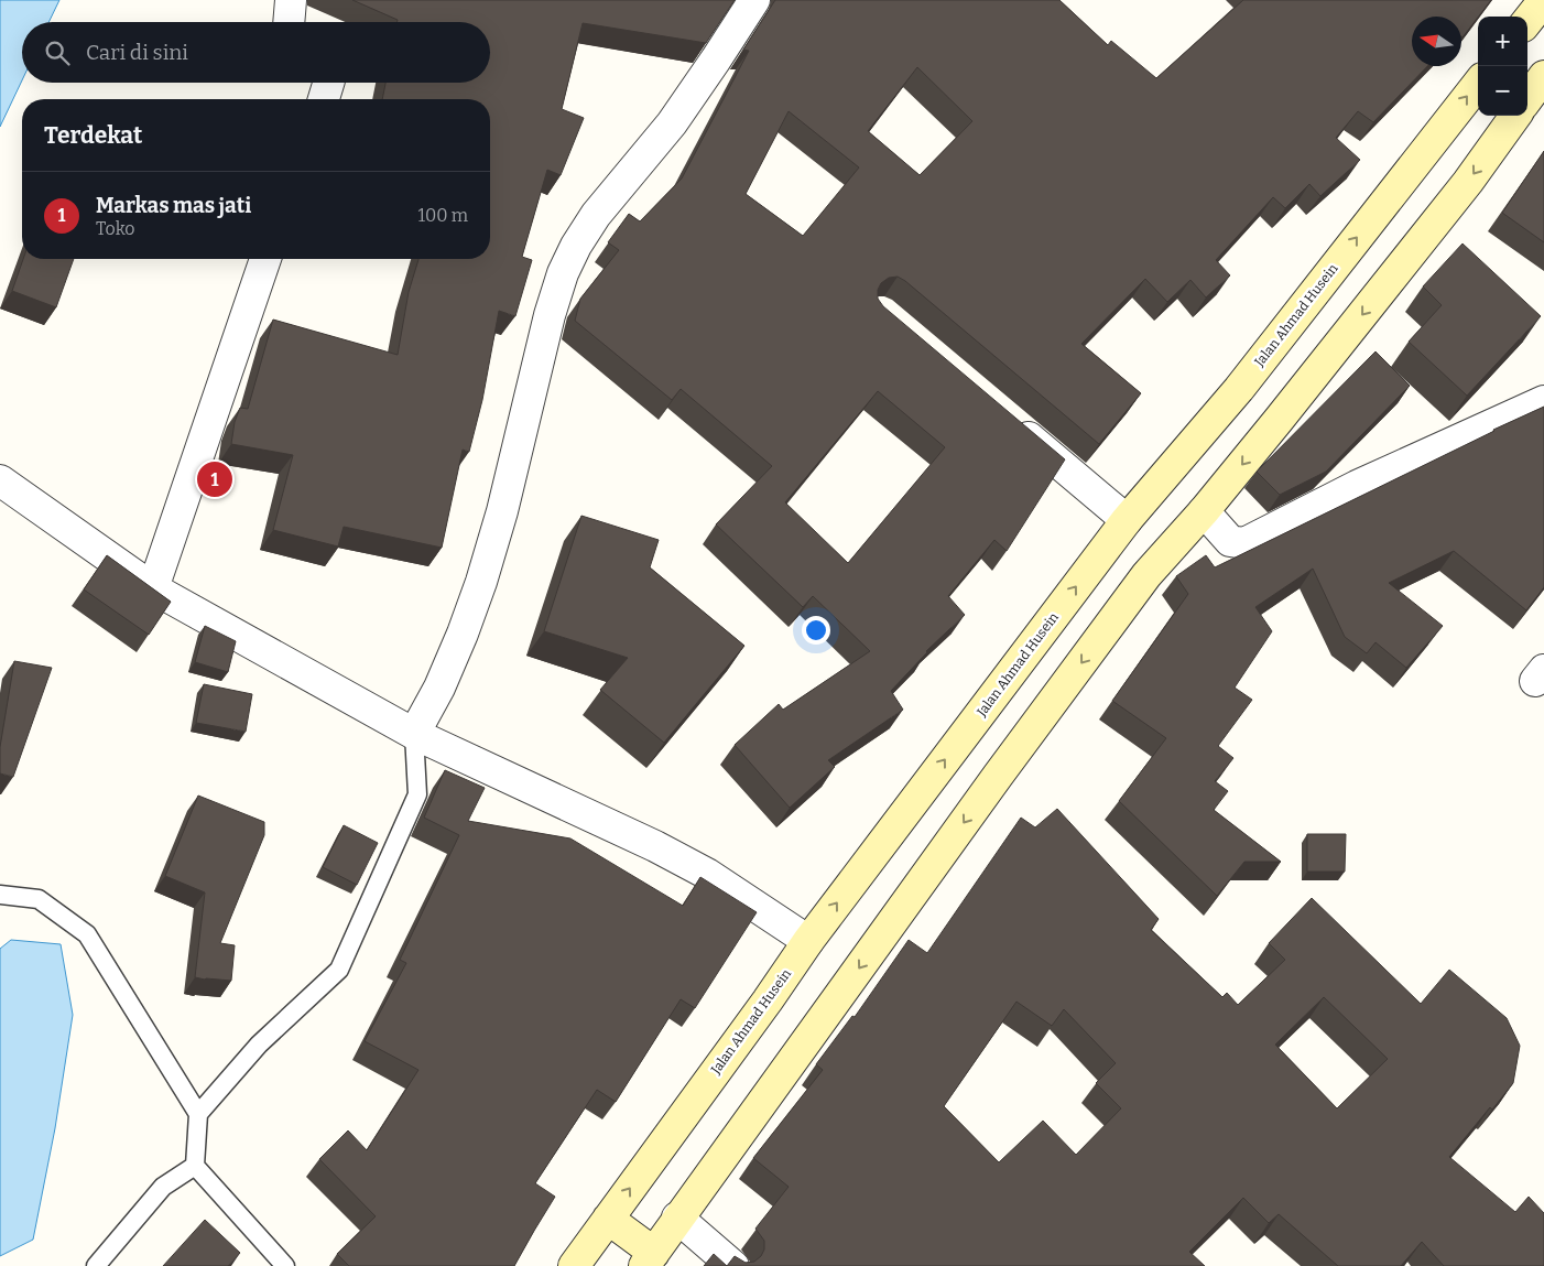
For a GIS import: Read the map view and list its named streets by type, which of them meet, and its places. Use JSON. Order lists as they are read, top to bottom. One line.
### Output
{"streets":{"main road":["Jalan Ahmad Husein"]},"north":"left","page":{"map_buttons":["+","−"],"search":"Cari di sini","heading":"Terdekat","list":[{"mark":"1","name":"Markas mas jati","note":"Toko","value":"100 m"}],"pins":"1"}}
